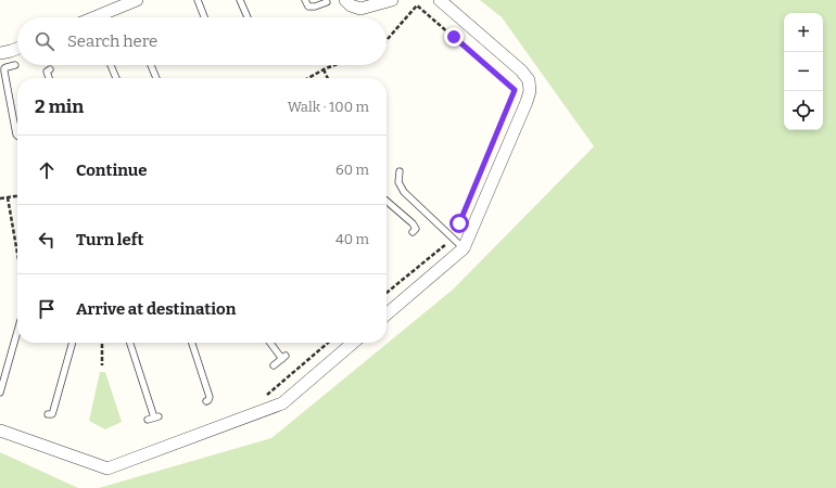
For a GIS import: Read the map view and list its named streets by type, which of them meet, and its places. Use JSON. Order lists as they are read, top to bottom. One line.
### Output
{"page":{"map_buttons":["+","−"],"search":"Search here","heading":["2 min","Walk · 100 m"],"list":[["Continue","60 m"],["Turn left","40 m"],"Arrive at destination"]}}
